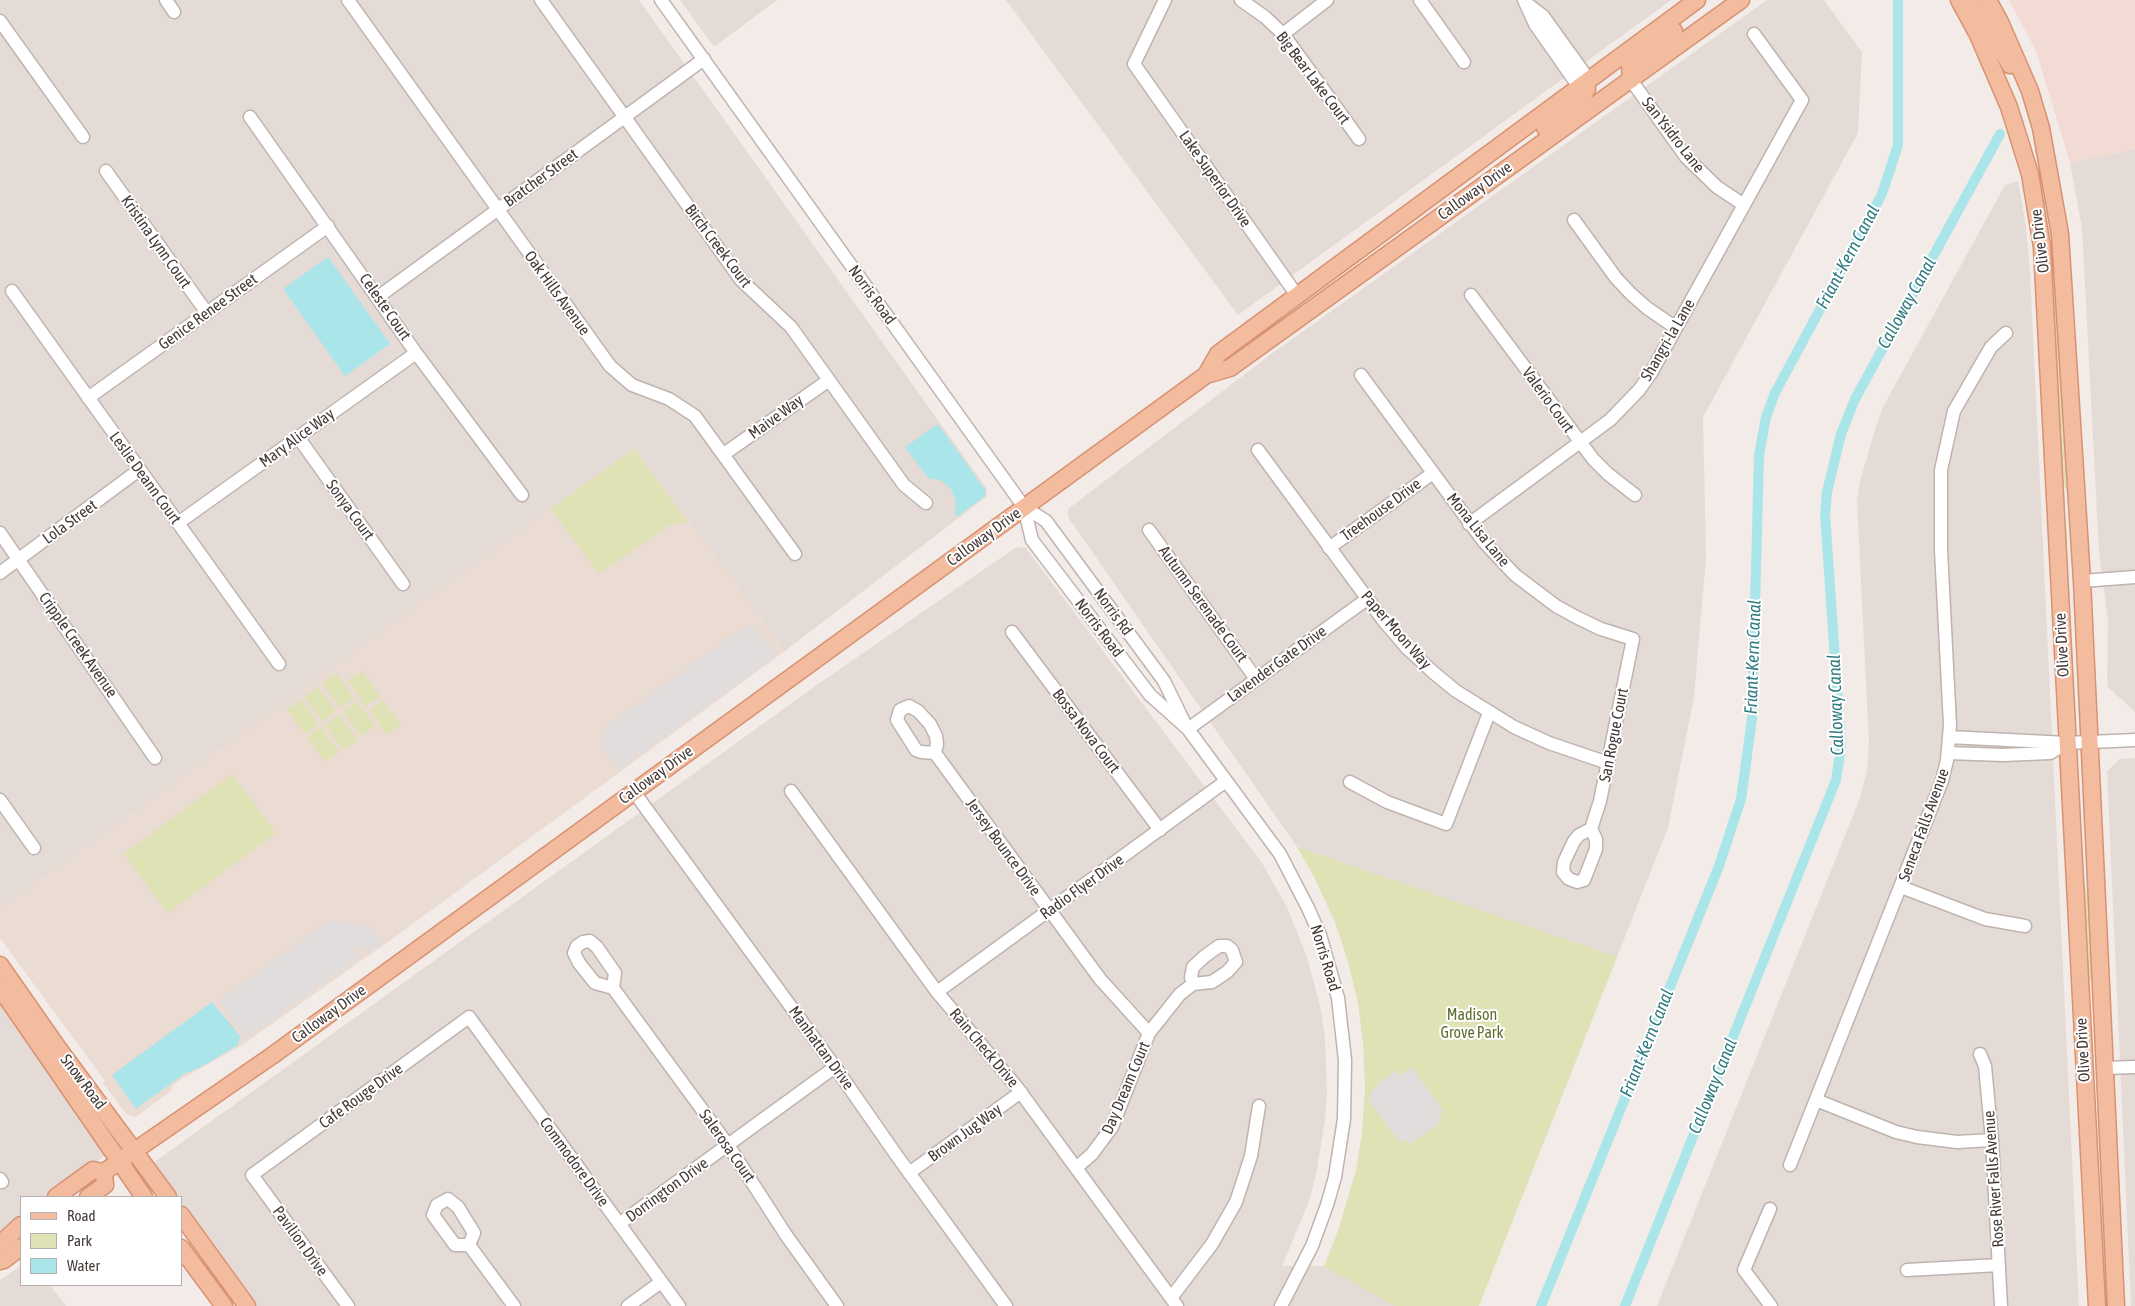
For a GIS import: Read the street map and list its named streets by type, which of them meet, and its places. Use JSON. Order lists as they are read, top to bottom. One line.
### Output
{"streets":{"main road":["Calloway Drive","Olive Drive","Snow Road"],"street":["Big Bear Lake Court","San Ysidro Lane","Bratcher Street","Lake Superior Drive","Kristina Lynn Court","Birch Creek Court","Oak Hills Avenue","Norris Road","Celeste Court","Genice Renee Street","Shangri-la Lane","Valerio Court","Maive Way","Mary Alice Way","Leslie Deann Court","Sonya Court","Treehouse Drive","Lola Street","Mona Lisa Lane","Autumn Serenade Court","Norris Rd","Paper Moon Way","Cripple Creek Avenue","Lavender Gate Drive","Bossa Nova Court","San Rogue Court","Seneca Falls Avenue","Jersey Bounce Drive","Radio Flyer Drive","Manhattan Drive","Rain Check Drive","Day Dream Court","Cafe Rouge Drive","Brown Jug Way","Salerosa Court","Commodore Drive","Rose River Falls Avenue","Dorrington Drive","Pavilion Drive"]},"crossings":[["San Ysidro Lane","Calloway Drive"],["San Ysidro Lane","Shangri-la Lane"],["Bratcher Street","Birch Creek Court"],["Bratcher Street","Oak Hills Avenue"],["Bratcher Street","Norris Road"],["Bratcher Street","Celeste Court"],["Lake Superior Drive","Calloway Drive"],["Calloway Drive","Norris Road"],["Calloway Drive","Norris Rd"],["Calloway Drive","Manhattan Drive"],["Calloway Drive","Snow Road"],["Kristina Lynn Court","Genice Renee Street"],["Birch Creek Court","Maive Way"],["Oak Hills Avenue","Maive Way"],["Norris Road","Norris Rd"],["Norris Road","Lavender Gate Drive"],["Norris Road","Radio Flyer Drive"],["Celeste Court","Genice Renee Street"],["Celeste Court","Mary Alice Way"],["Genice Renee Street","Leslie Deann Court"],["Shangri-la Lane","Valerio Court"],["Shangri-la Lane","Mona Lisa Lane"],["Mary Alice Way","Leslie Deann Court"],["Mary Alice Way","Sonya Court"],["Leslie Deann Court","Lola Street"],["Treehouse Drive","Mona Lisa Lane"],["Treehouse Drive","Paper Moon Way"],["Lola Street","Cripple Creek Avenue"],["Mona Lisa Lane","San Rogue Court"],["Autumn Serenade Court","Lavender Gate Drive"],["Norris Rd","Lavender Gate Drive"],["Paper Moon Way","Lavender Gate Drive"],["Paper Moon Way","San Rogue Court"],["Bossa Nova Court","Radio Flyer Drive"],["Jersey Bounce Drive","Radio Flyer Drive"],["Jersey Bounce Drive","Day Dream Court"],["Radio Flyer Drive","Rain Check Drive"],["Manhattan Drive","Brown Jug Way"],["Manhattan Drive","Dorrington Drive"],["Rain Check Drive","Day Dream Court"],["Rain Check Drive","Brown Jug Way"],["Cafe Rouge Drive","Commodore Drive"],["Cafe Rouge Drive","Pavilion Drive"],["Salerosa Court","Dorrington Drive"],["Commodore Drive","Dorrington Drive"]],"water":["Friant-Kern Canal","Calloway Canal"],"parks":["Madison Grove Park"],"legend":["Road","Park","Water"]}
